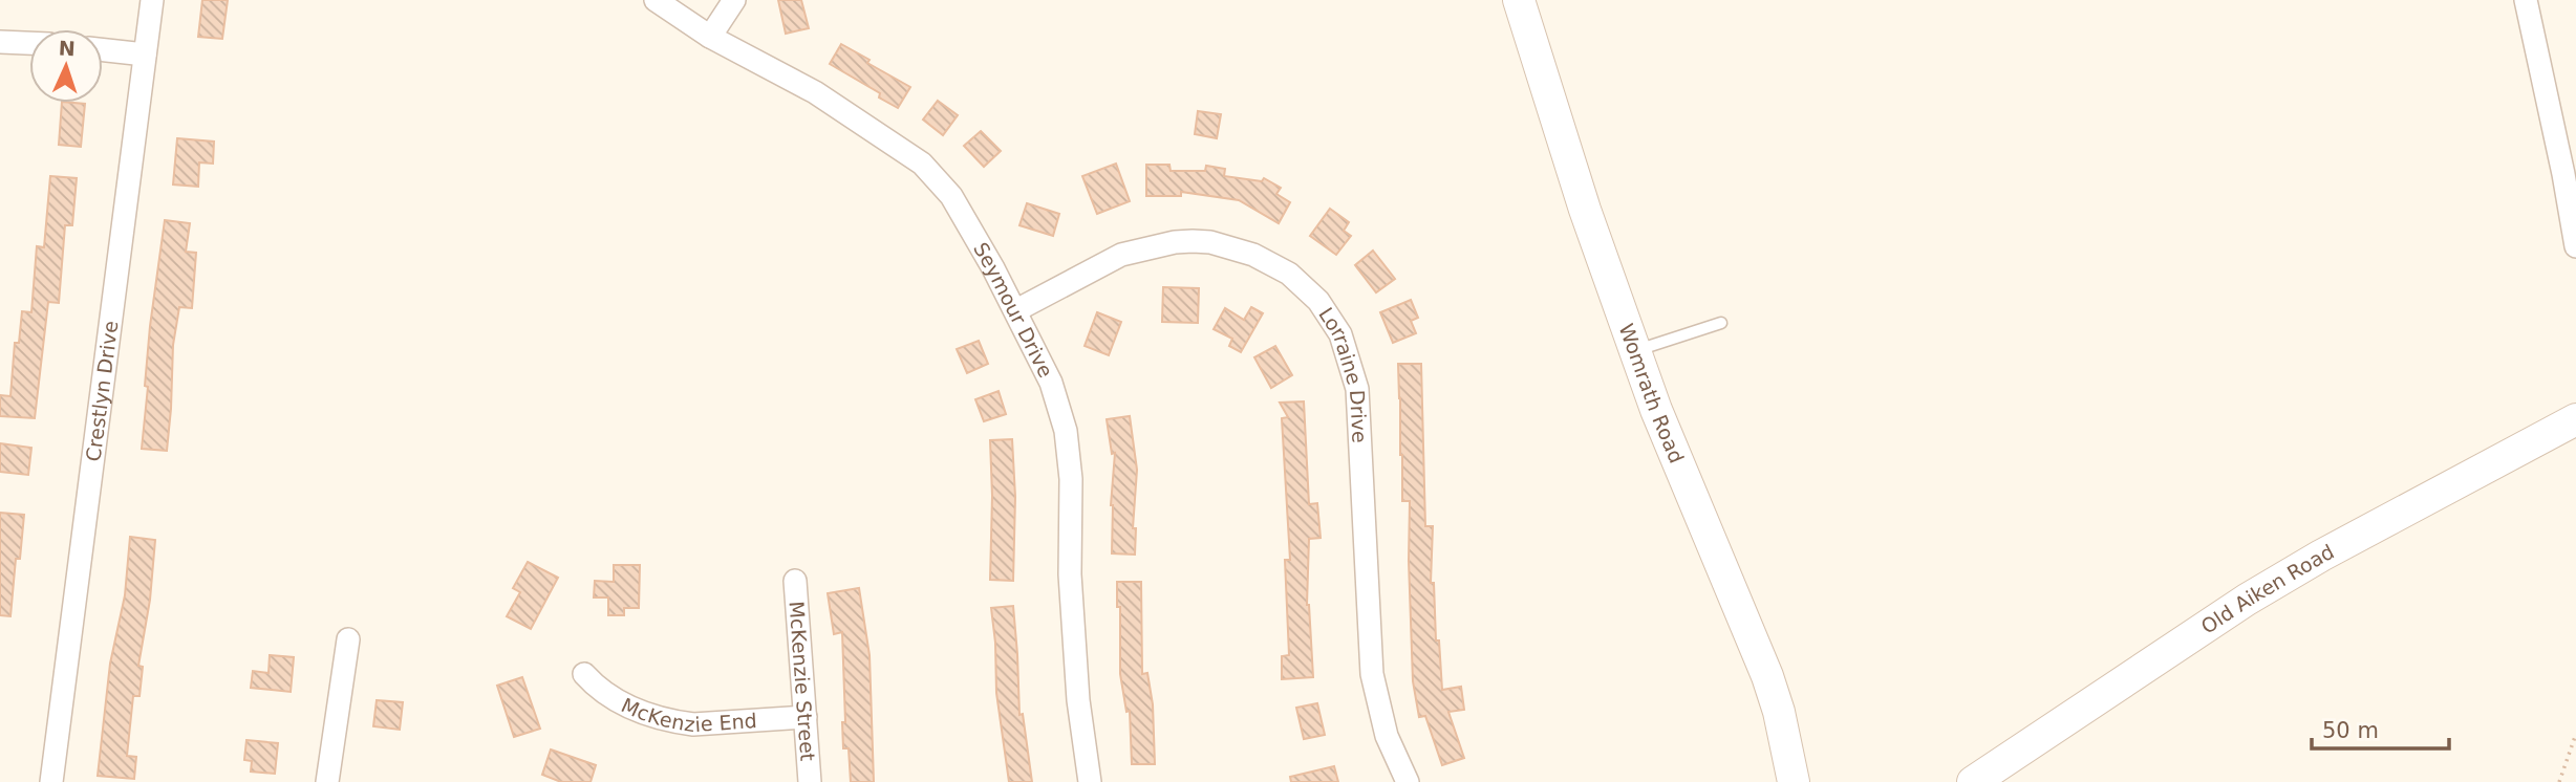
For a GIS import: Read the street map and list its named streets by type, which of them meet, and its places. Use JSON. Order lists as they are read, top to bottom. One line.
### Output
{"streets":{"street":["Seymour Drive","Lorraine Drive","Crestlyn Drive","Womrath Road","Old Aiken Road","McKenzie Street","McKenzie End"]},"crossings":[["Seymour Drive","Lorraine Drive"],["McKenzie Street","McKenzie End"]],"scale_bar":"50 m","north":"top"}
